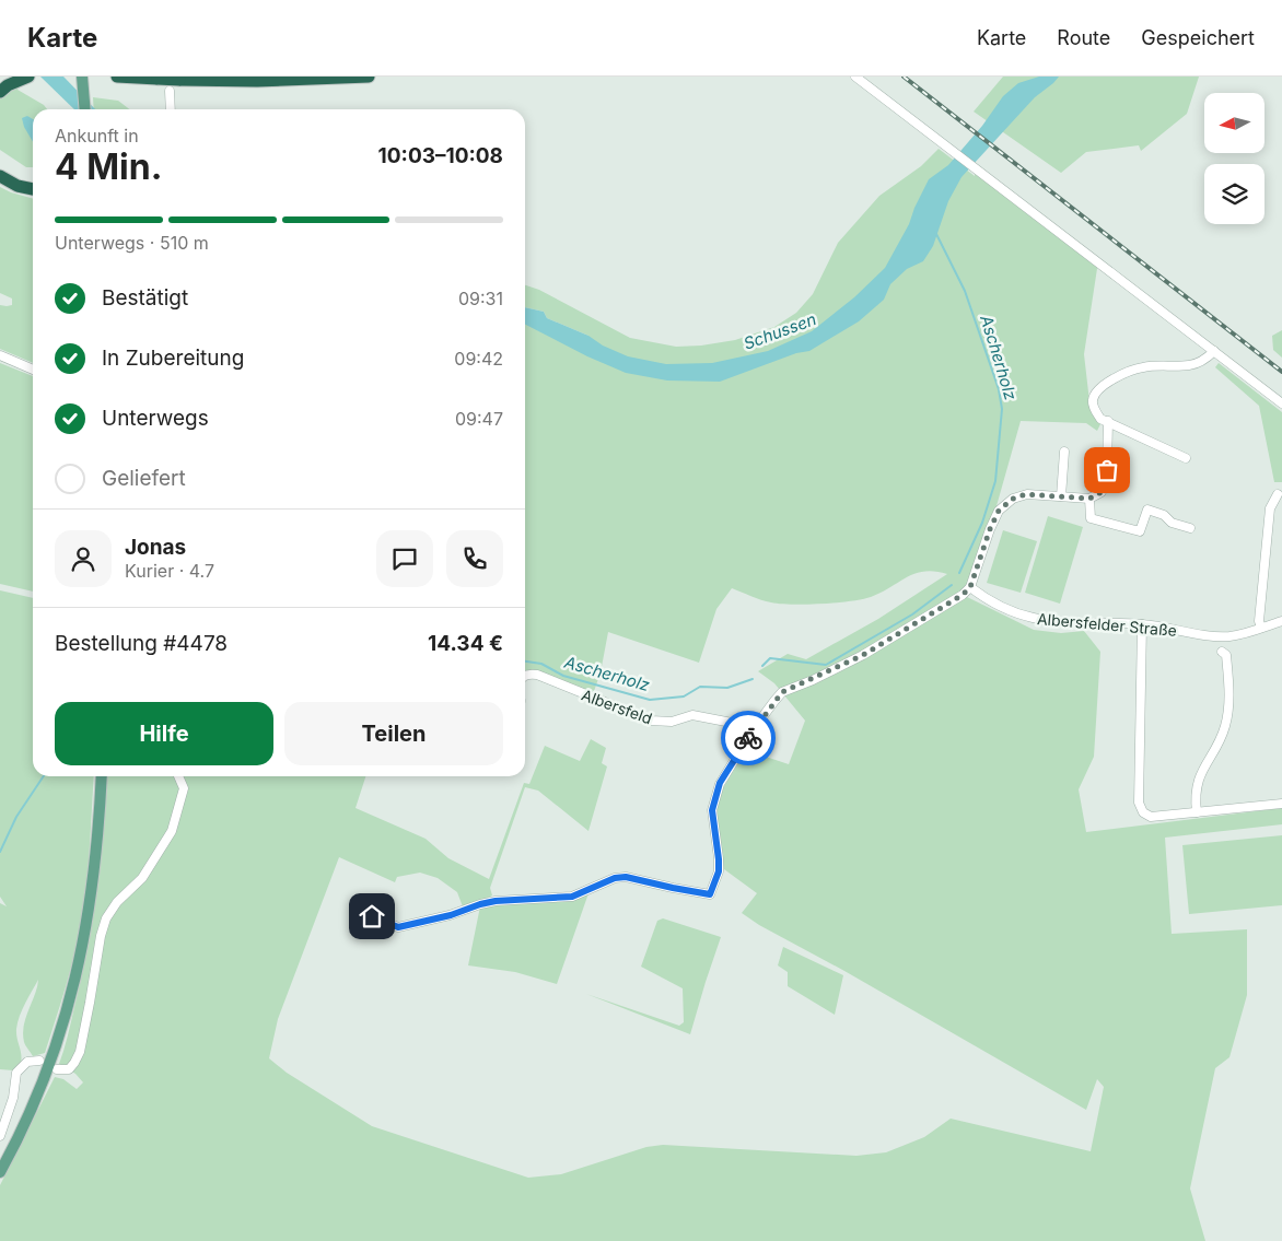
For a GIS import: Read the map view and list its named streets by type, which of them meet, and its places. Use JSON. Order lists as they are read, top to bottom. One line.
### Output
{"streets":{"street":["Albersfelder Straße","Albersfeld"]},"water":["Schussen","Ascherholz"],"north":"left","page":{"header":"Karte","nav":["Karte","Route","Gespeichert"],"heading":["4 Min.","Ankunft in","10:03–10:08"],"panel":["Jonas","Kurier · 4.7","Bestellung #4478","14.34 €"],"bar":"Unterwegs · 510 m","list":[["Bestätigt","09:31"],["In Zubereitung","09:42"],["Unterwegs","09:47"],"Geliefert"],"buttons":["Hilfe","Teilen"]}}
